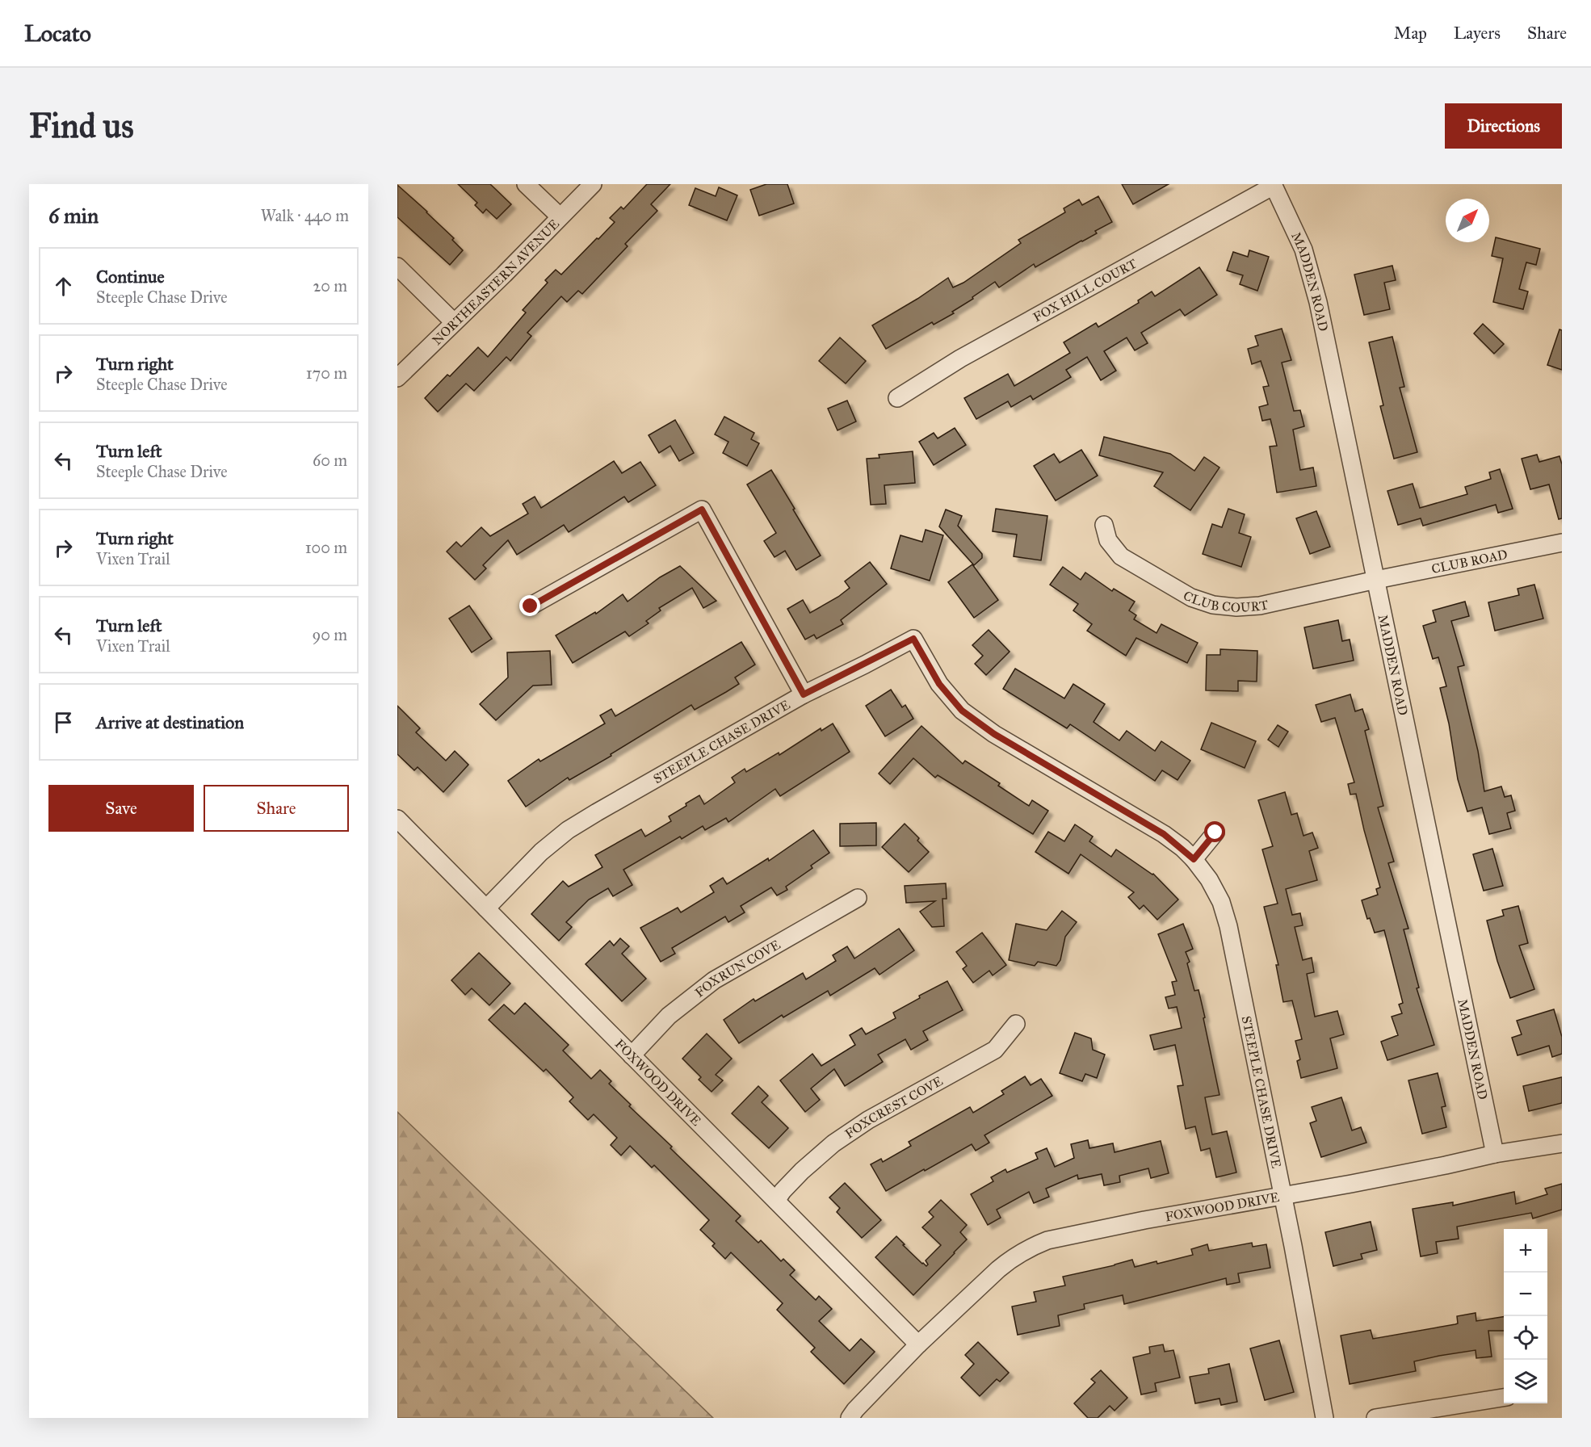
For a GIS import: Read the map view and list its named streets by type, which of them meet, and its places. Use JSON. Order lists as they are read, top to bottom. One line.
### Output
{"streets":{"street":["NORTHEASTERN AVENUE","MADDEN ROAD","FOX HILL COURT","CLUB ROAD","CLUB COURT","STEEPLE CHASE DRIVE","FOXRUN COVE","FOXWOOD DRIVE","FOXCREST COVE"]},"crossings":[["MADDEN ROAD","FOX HILL COURT"],["MADDEN ROAD","CLUB ROAD"],["MADDEN ROAD","CLUB COURT"],["MADDEN ROAD","FOXWOOD DRIVE"],["CLUB ROAD","CLUB COURT"],["STEEPLE CHASE DRIVE","FOXWOOD DRIVE"],["FOXRUN COVE","FOXWOOD DRIVE"],["FOXWOOD DRIVE","FOXCREST COVE"]],"north":"top right","page":{"header":"Locato","nav":["Map","Layers","Share"],"buttons":["Directions",["Save","Share"]],"title":"Find us","heading":["6 min","Walk · 440 m"],"list":[["Continue","Steeple Chase Drive","20 m"],["Turn right","Steeple Chase Drive","170 m"],["Turn left","Steeple Chase Drive","60 m"],["Turn right","Vixen Trail","100 m"],["Turn left","Vixen Trail","90 m"],"Arrive at destination"],"map_buttons":["+","−"]}}
